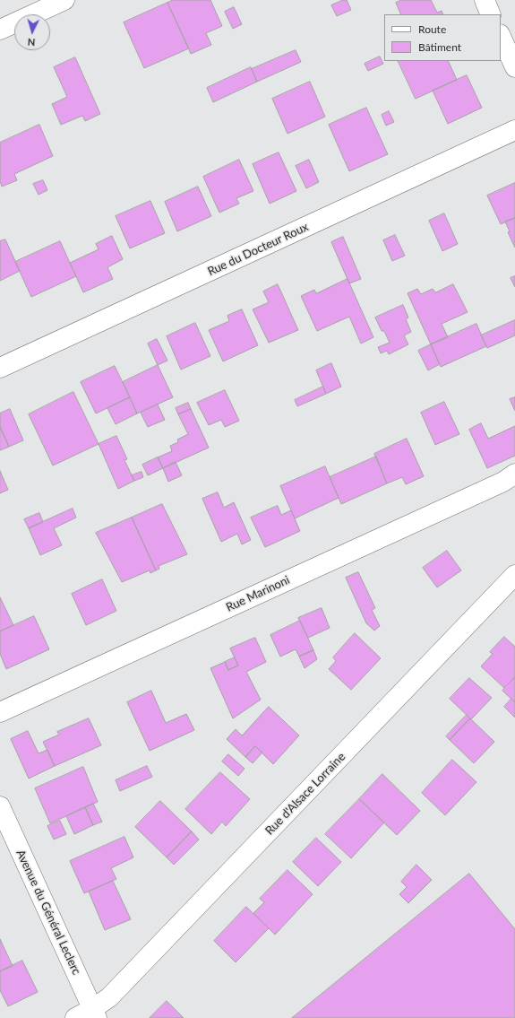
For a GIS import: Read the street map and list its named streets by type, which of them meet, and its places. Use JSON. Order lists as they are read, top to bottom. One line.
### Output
{"streets":{"street":["Rue du Docteur Roux","Rue Marinoni","Rue d'Alsace Lorraine","Avenue du Général Leclerc"]},"crossings":[["Rue d'Alsace Lorraine","Avenue du Général Leclerc"]],"legend":["Route","Bâtiment"],"north":"bottom"}
